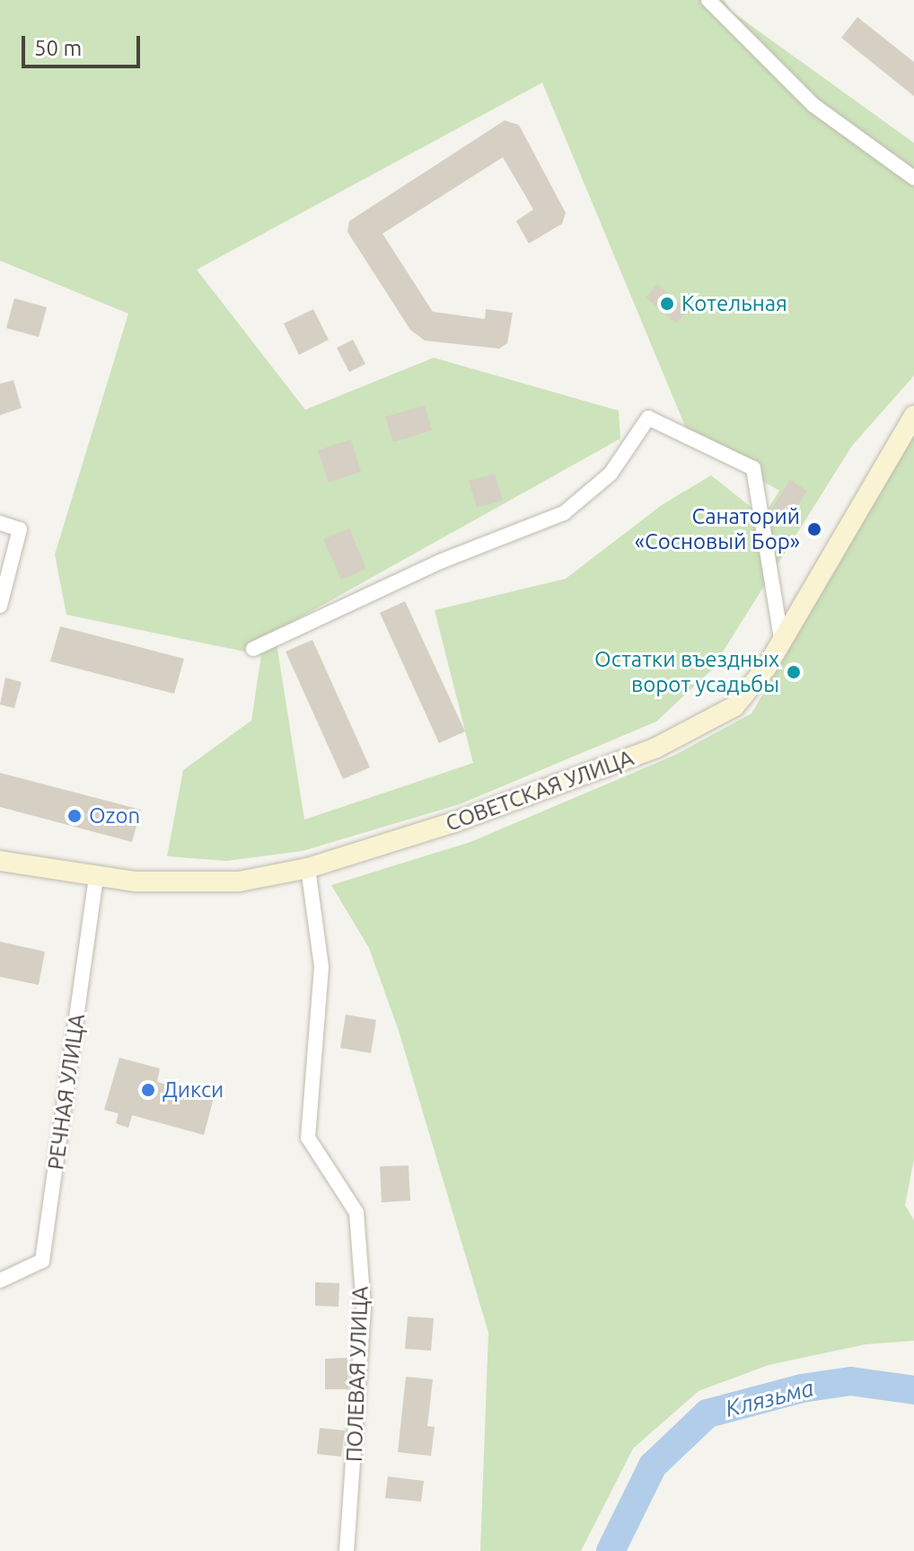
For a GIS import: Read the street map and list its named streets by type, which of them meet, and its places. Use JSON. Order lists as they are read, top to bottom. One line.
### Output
{"streets":{"main road":["СОВЕТСКАЯ УЛИЦА"],"street":["РЕЧНАЯ УЛИЦА","ПОЛЕВАЯ УЛИЦА"]},"crossings":[["СОВЕТСКАЯ УЛИЦА","РЕЧНАЯ УЛИЦА"],["СОВЕТСКАЯ УЛИЦА","ПОЛЕВАЯ УЛИЦА"]],"water":["Клязьма"],"places":["Котельная","Санаторий «Сосновый Бор»","Остатки въездных ворот усадьбы","Ozon","Дикси"],"scale_bar":"50 m"}
